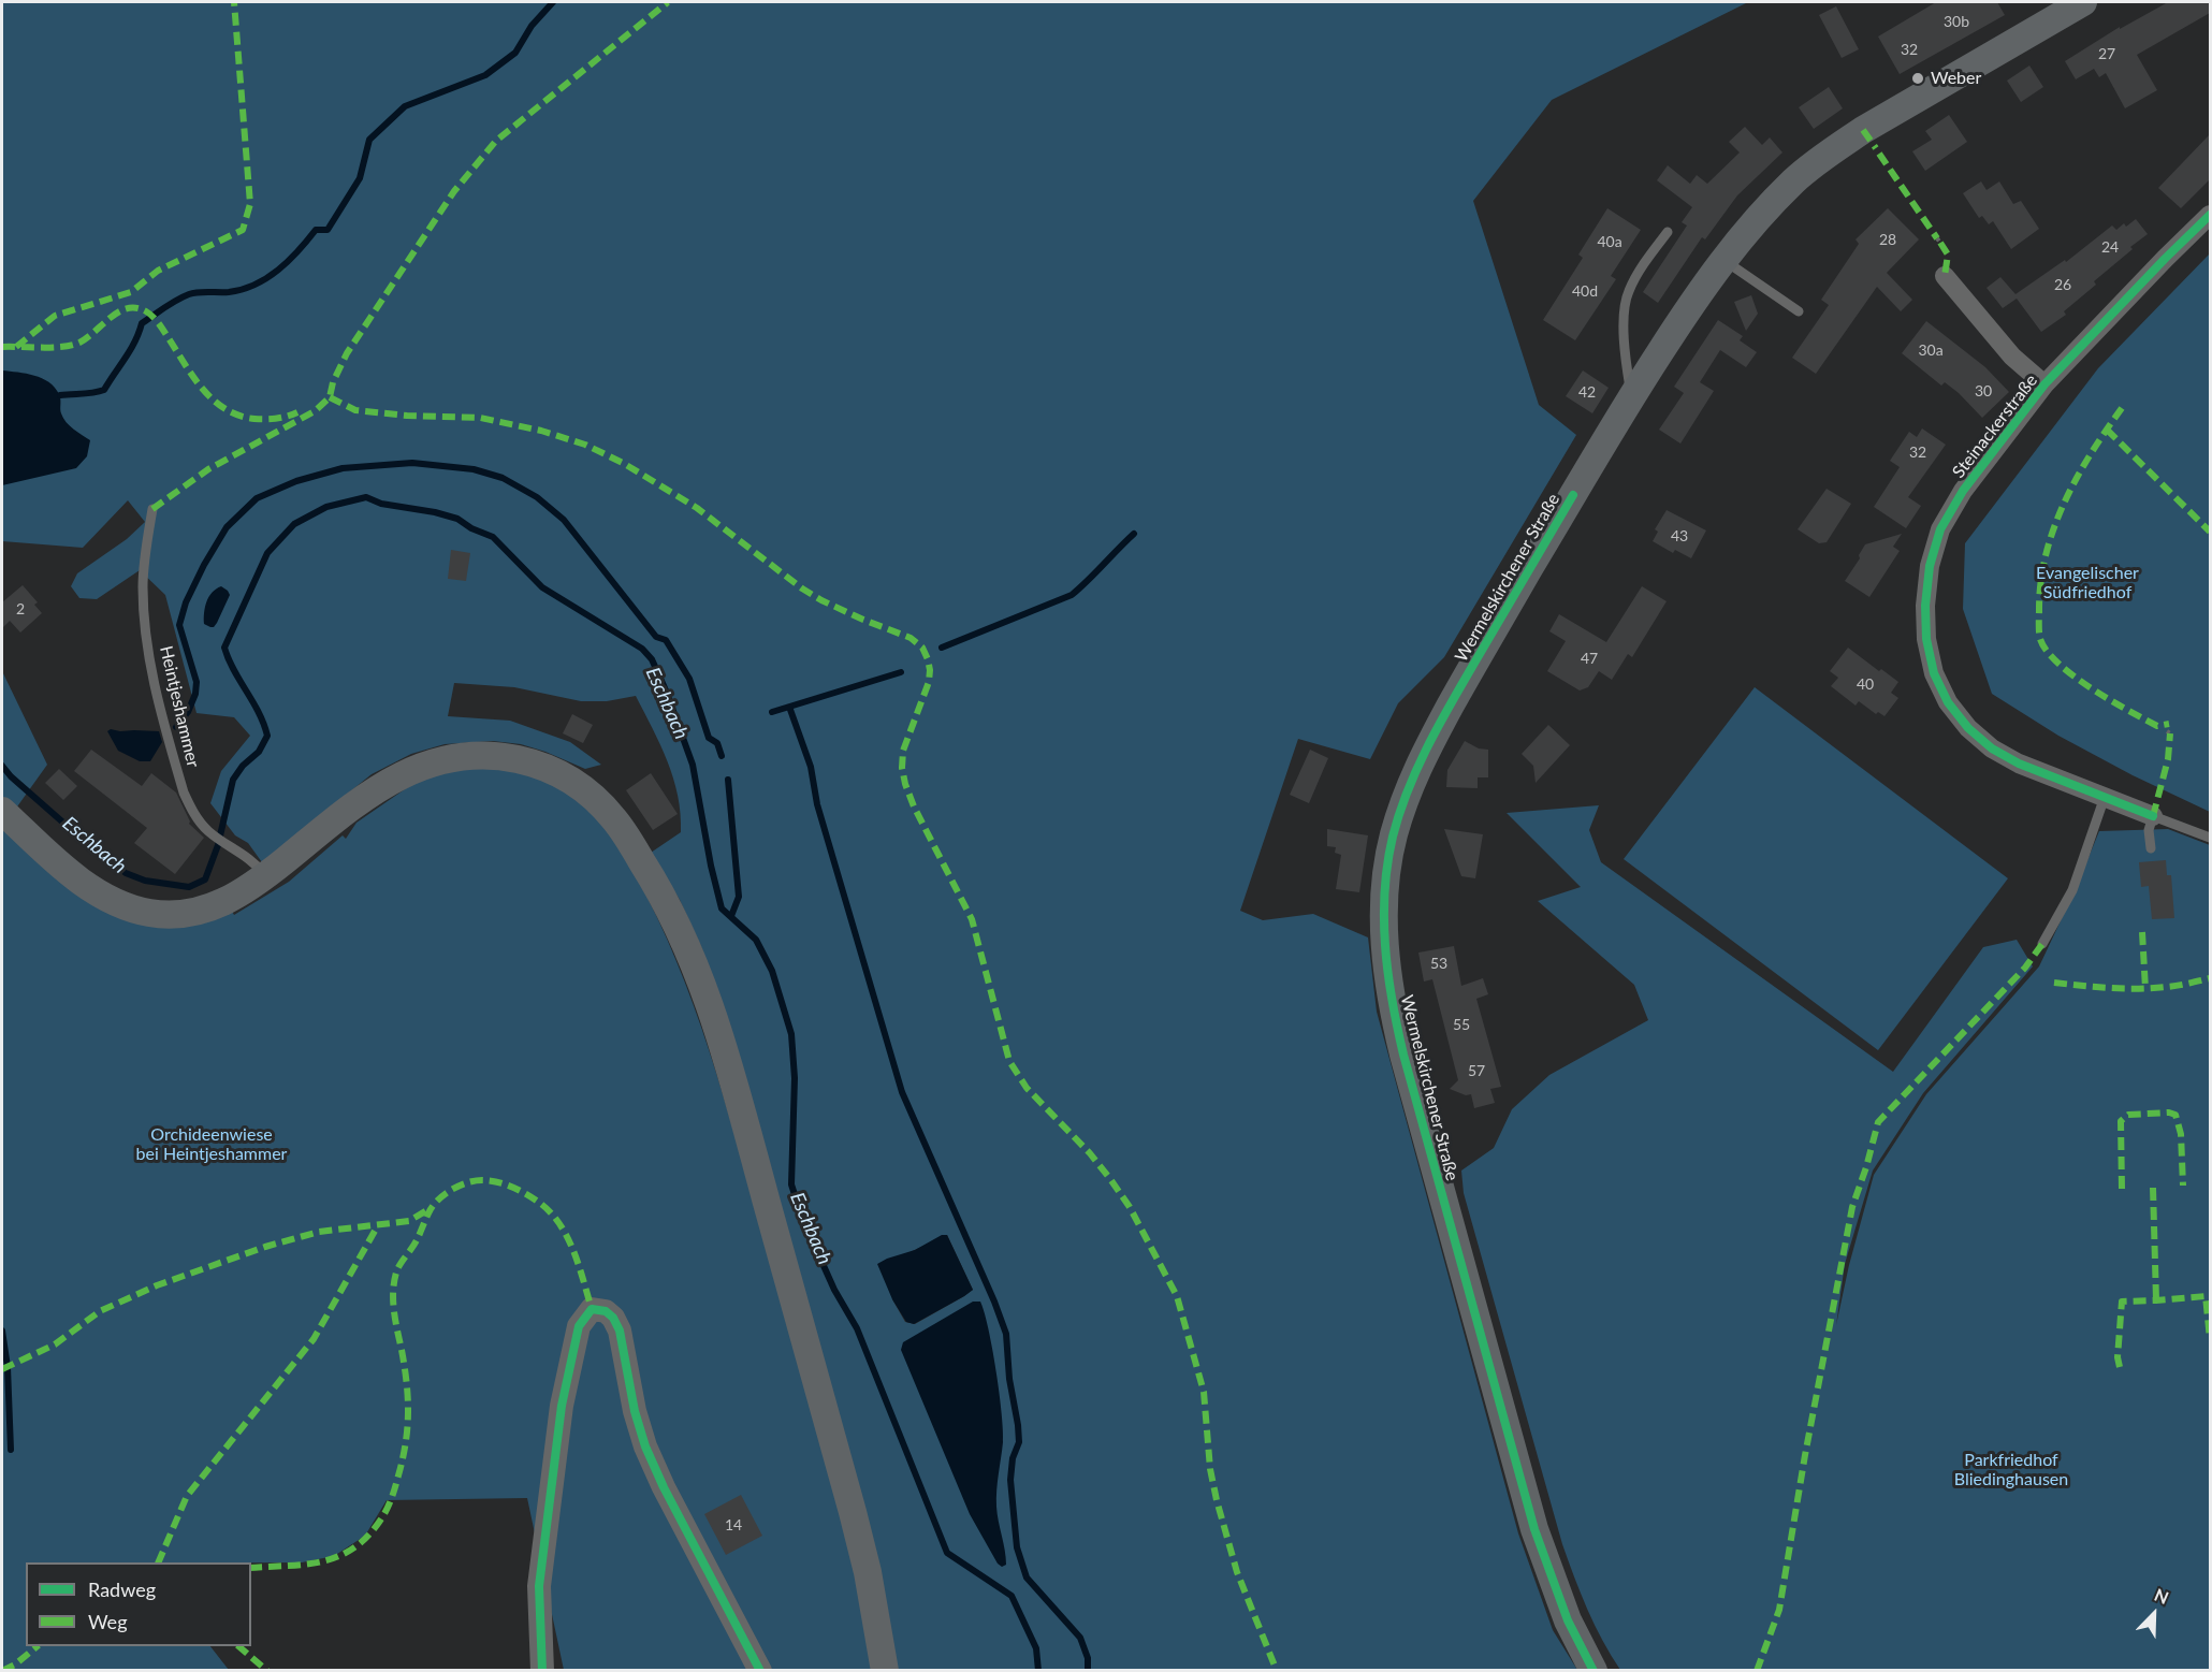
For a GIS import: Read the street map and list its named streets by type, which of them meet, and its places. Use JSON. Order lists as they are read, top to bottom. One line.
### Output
{"streets":{"main road":["Wermelskirchener Straße"],"street":["Steinackerstraße"],"lane":["Heintjeshammer"]},"water":["Eschbach"],"parks":["Evangelischer Südfriedhof","Orchideenwiese bei Heintjeshammer","Parkfriedhof Bliedinghausen"],"places":["Weber"],"house_numbers":["30b","32","27","28","40a","24","26","40d","30a","30","42","32","43","2","47","40","53","55","57","14"],"legend":["Radweg","Weg"],"north":"top right"}
